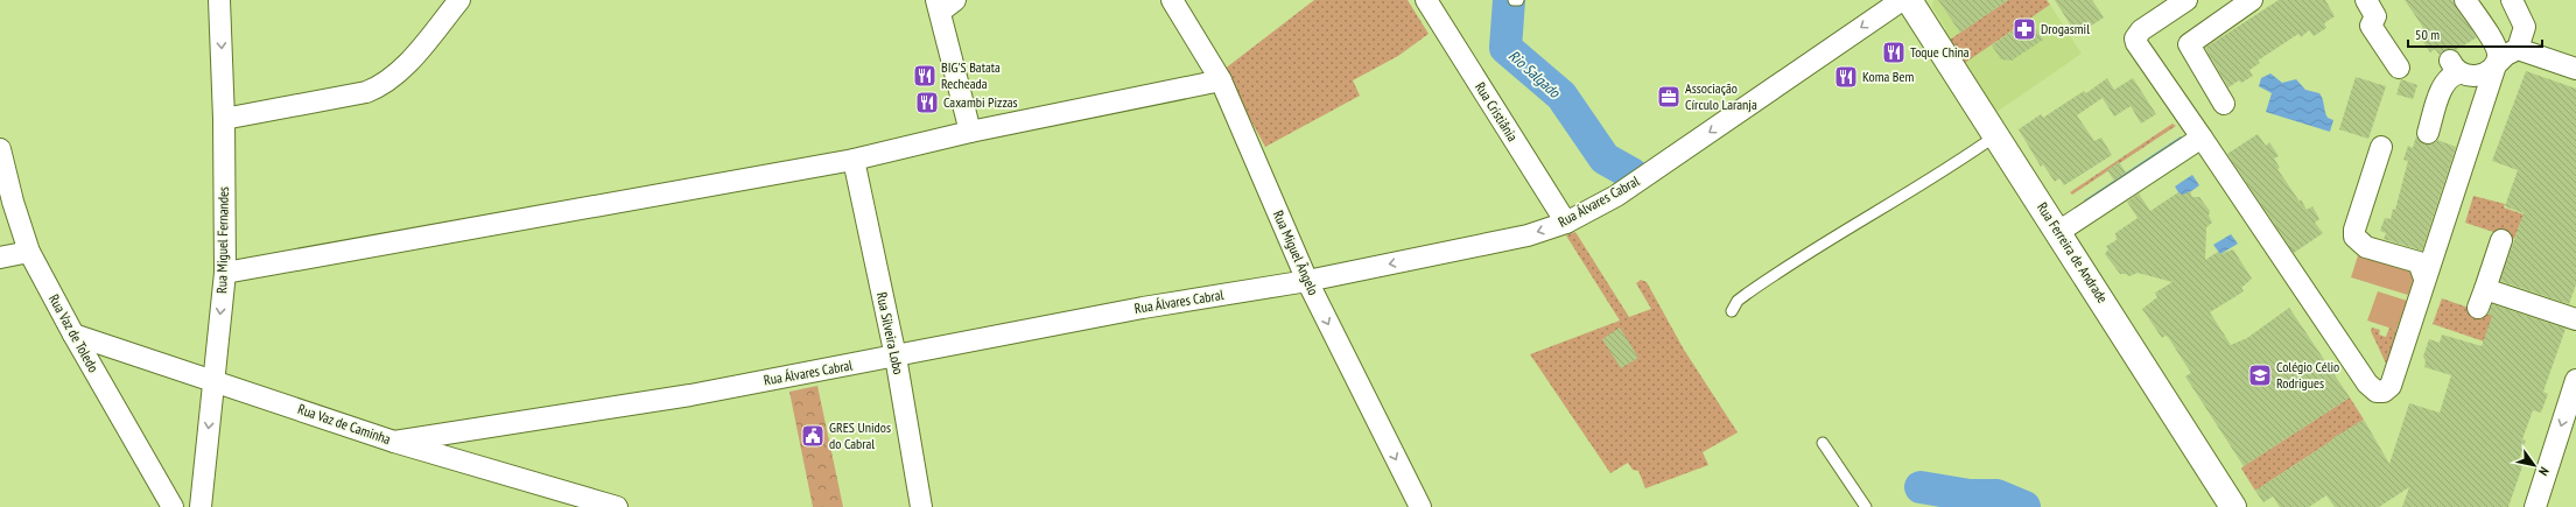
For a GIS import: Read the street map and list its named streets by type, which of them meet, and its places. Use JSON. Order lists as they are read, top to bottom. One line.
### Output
{"streets":{"street":["Rua Cristiânia","Rua Álvares Cabral","Rua Miguel Fernandes","Rua Miguel Ângelo","Rua Ferreira de Andrade","Rua Vaz de Toledo","Rua Silveira Lobo","Rua Vaz de Caminha"]},"crossings":[["Rua Cristiânia","Rua Álvares Cabral"],["Rua Álvares Cabral","Rua Miguel Ângelo"],["Rua Álvares Cabral","Rua Silveira Lobo"],["Rua Álvares Cabral","Rua Vaz de Caminha"],["Rua Miguel Fernandes","Rua Vaz de Caminha"],["Rua Vaz de Toledo","Rua Vaz de Caminha"]],"one_way":["Rua Álvares Cabral","Rua Miguel Fernandes","Rua Miguel Ângelo"],"water":["Rio Salgado"],"places":{"pharmacy":["Drogasmil"],"restaurant":["Toque China","BIG'S Batata Recheada","Koma Bem","Caxambi Pizzas"],"office":["Associação Círculo Laranja"],"school or university":["Colégio Célio Rodrigues"],"public building":["GRES Unidos do Cabral"]},"scale_bar":"50 m","north":"bottom right"}
